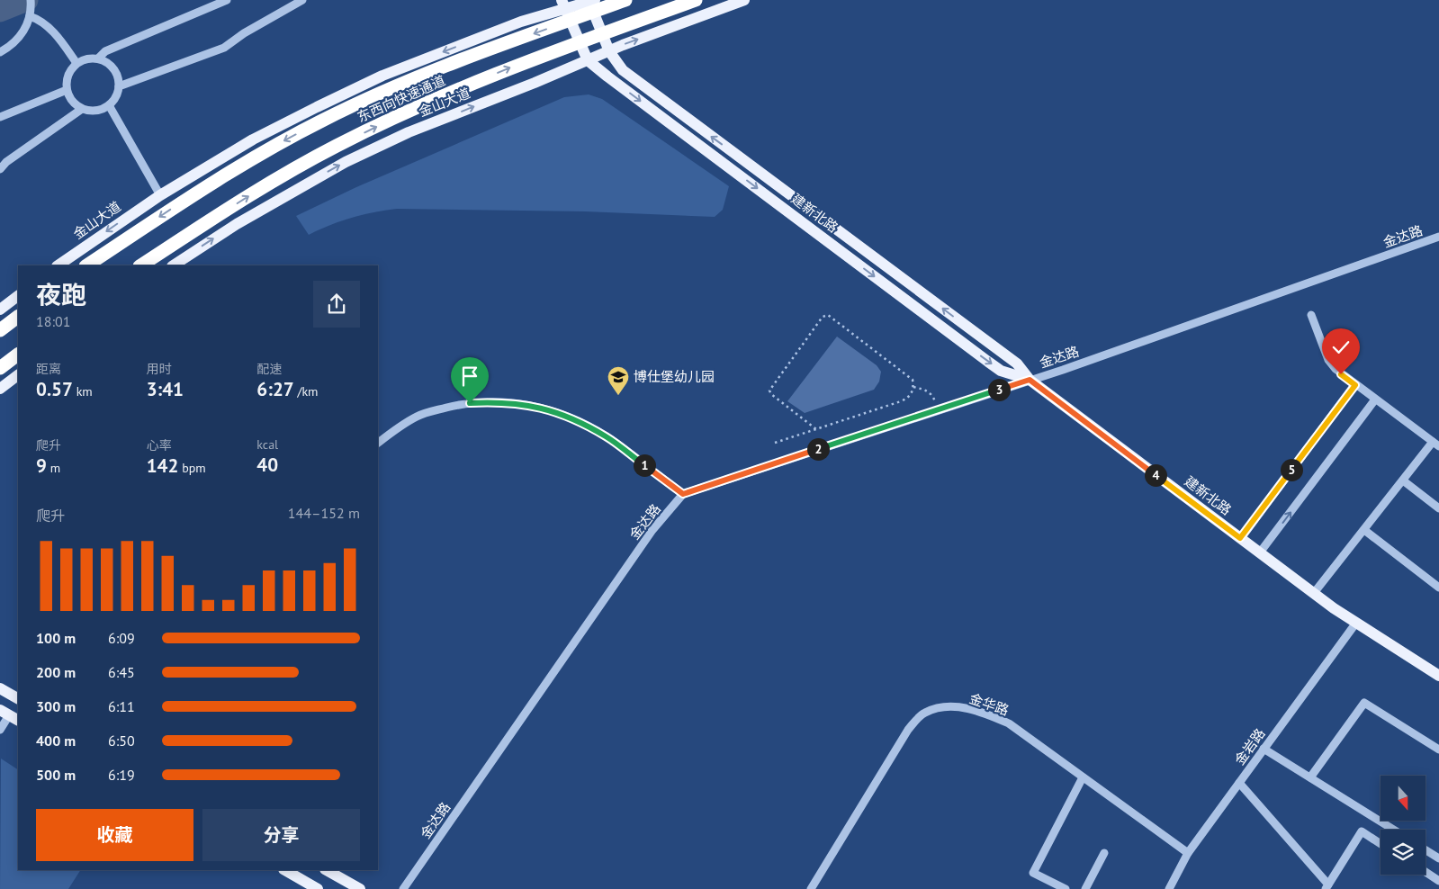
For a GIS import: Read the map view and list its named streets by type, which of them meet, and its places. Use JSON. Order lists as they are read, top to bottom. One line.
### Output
{"streets":{"highway":["东西向快速通道"],"main road":["金山大道","建新北路"],"street":["金达路","金华路","金岩路"]},"crossings":[["金山大道","建新北路"],["建新北路","金达路"],["建新北路","金岩路"],["金华路","金岩路"]],"places":{"school or university":["博仕堡幼儿园"]},"north":"bottom","page":{"heading":["夜跑","18:01"],"stats":[["距离","0.57 km"],["用时","3:41"],["配速","6:27 /km"],["爬升","9 m"],["心率","142 bpm"],["kcal","40"]],"pins":["3","2","1","5","4"],"chart":["爬升","144–152 m"],"list":[{"name":"100 m","note":"6:09"},{"name":"200 m","note":"6:45"},{"name":"300 m","note":"6:11"},{"name":"400 m","note":"6:50"},{"name":"500 m","note":"6:19"}],"buttons":["收藏","分享"]}}
